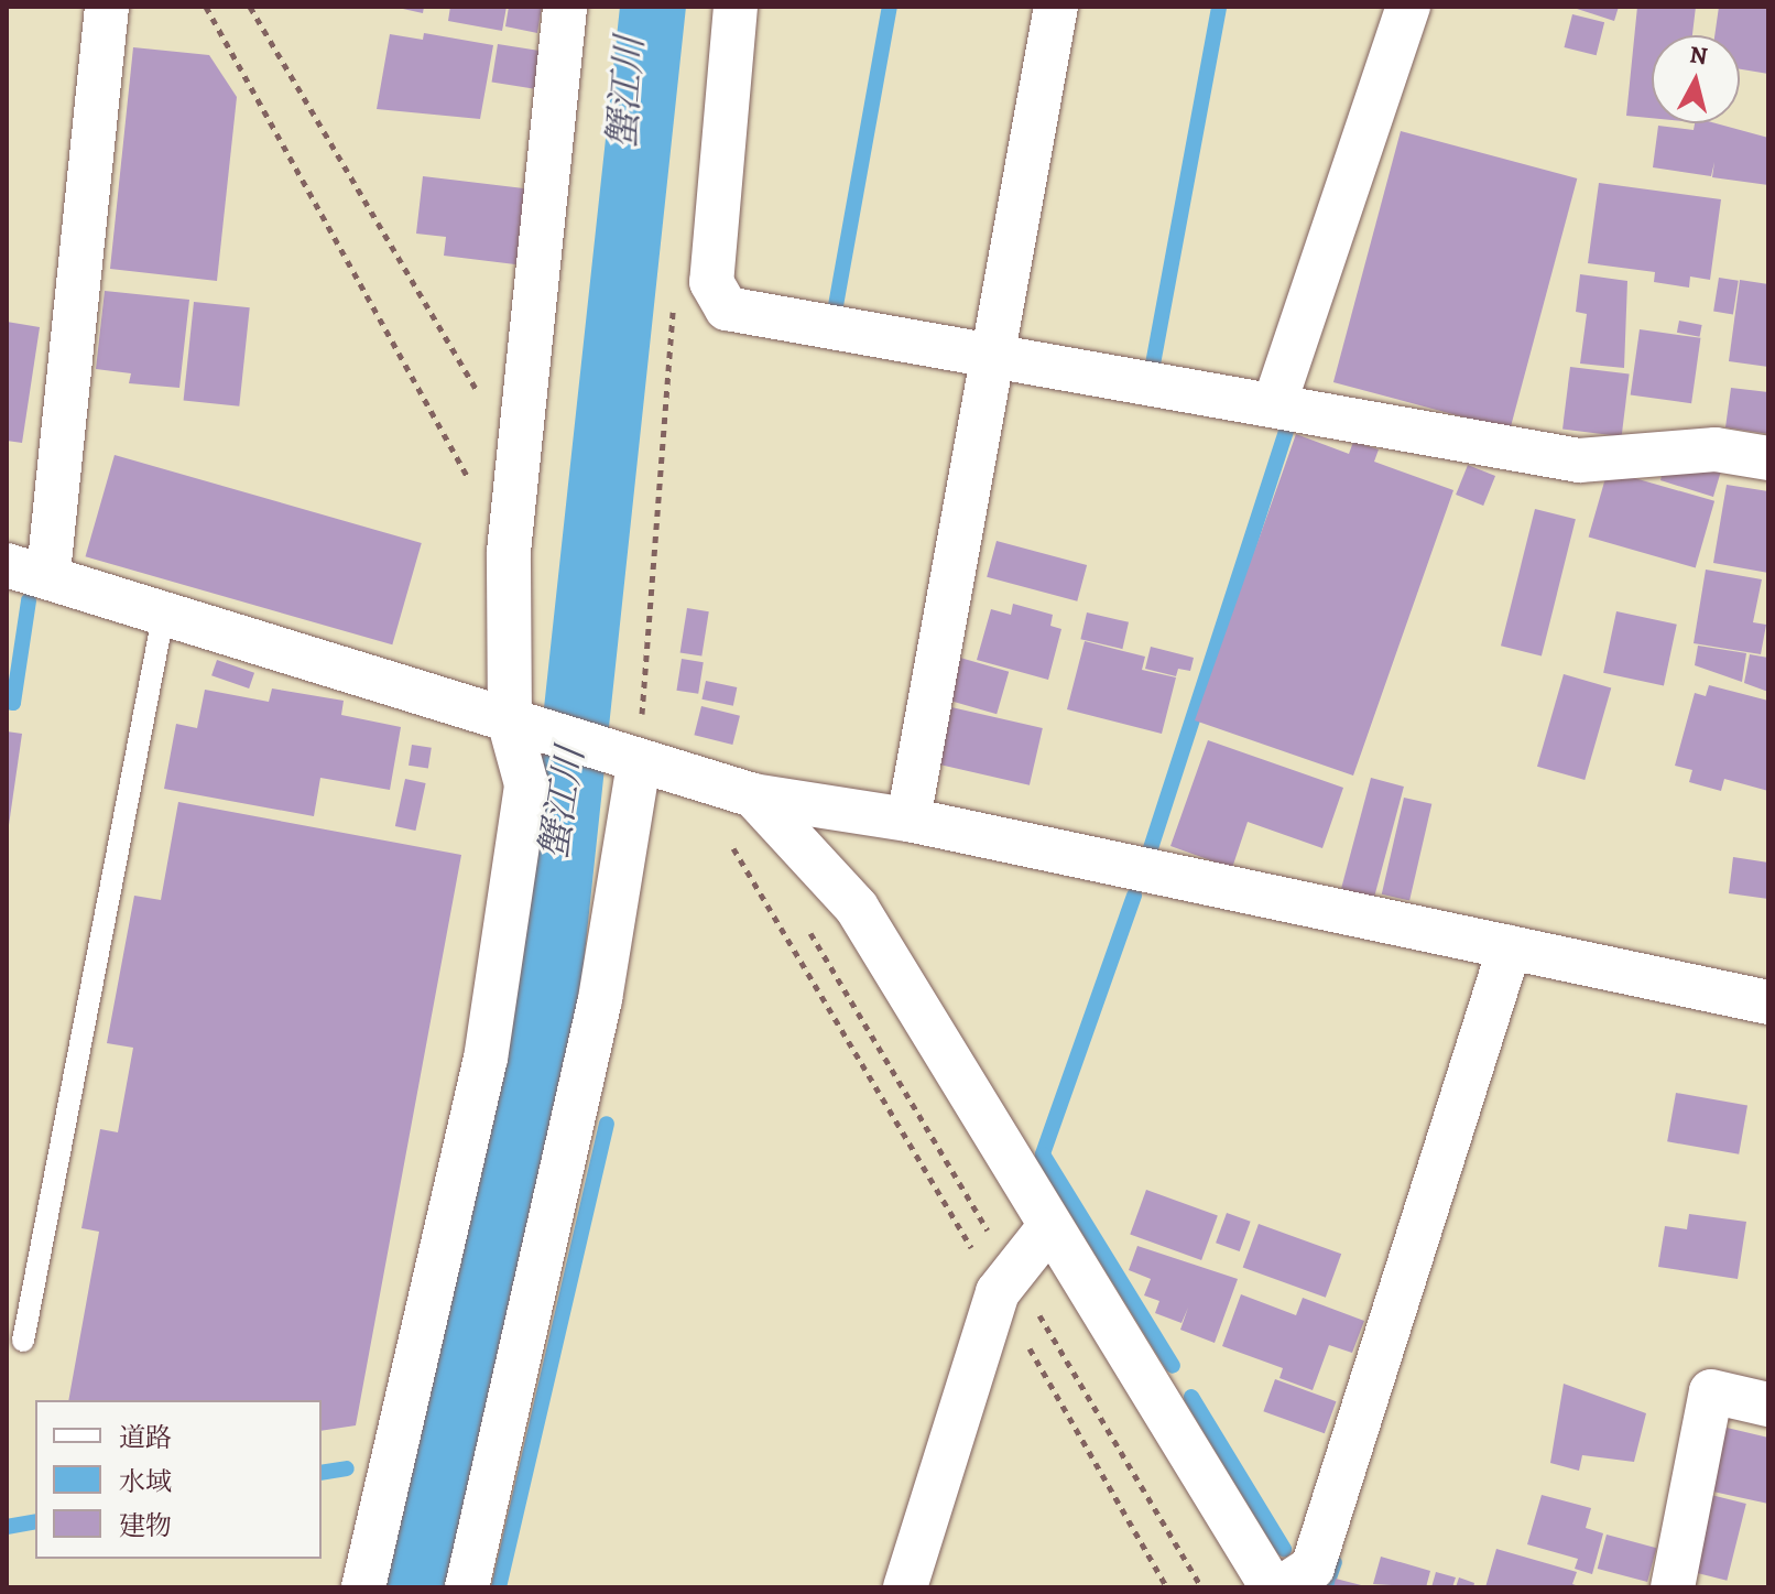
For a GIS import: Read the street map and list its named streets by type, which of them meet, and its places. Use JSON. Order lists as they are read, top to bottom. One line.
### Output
{"water":["蟹江川"],"legend":["道路","水域","建物"],"north":"top"}
